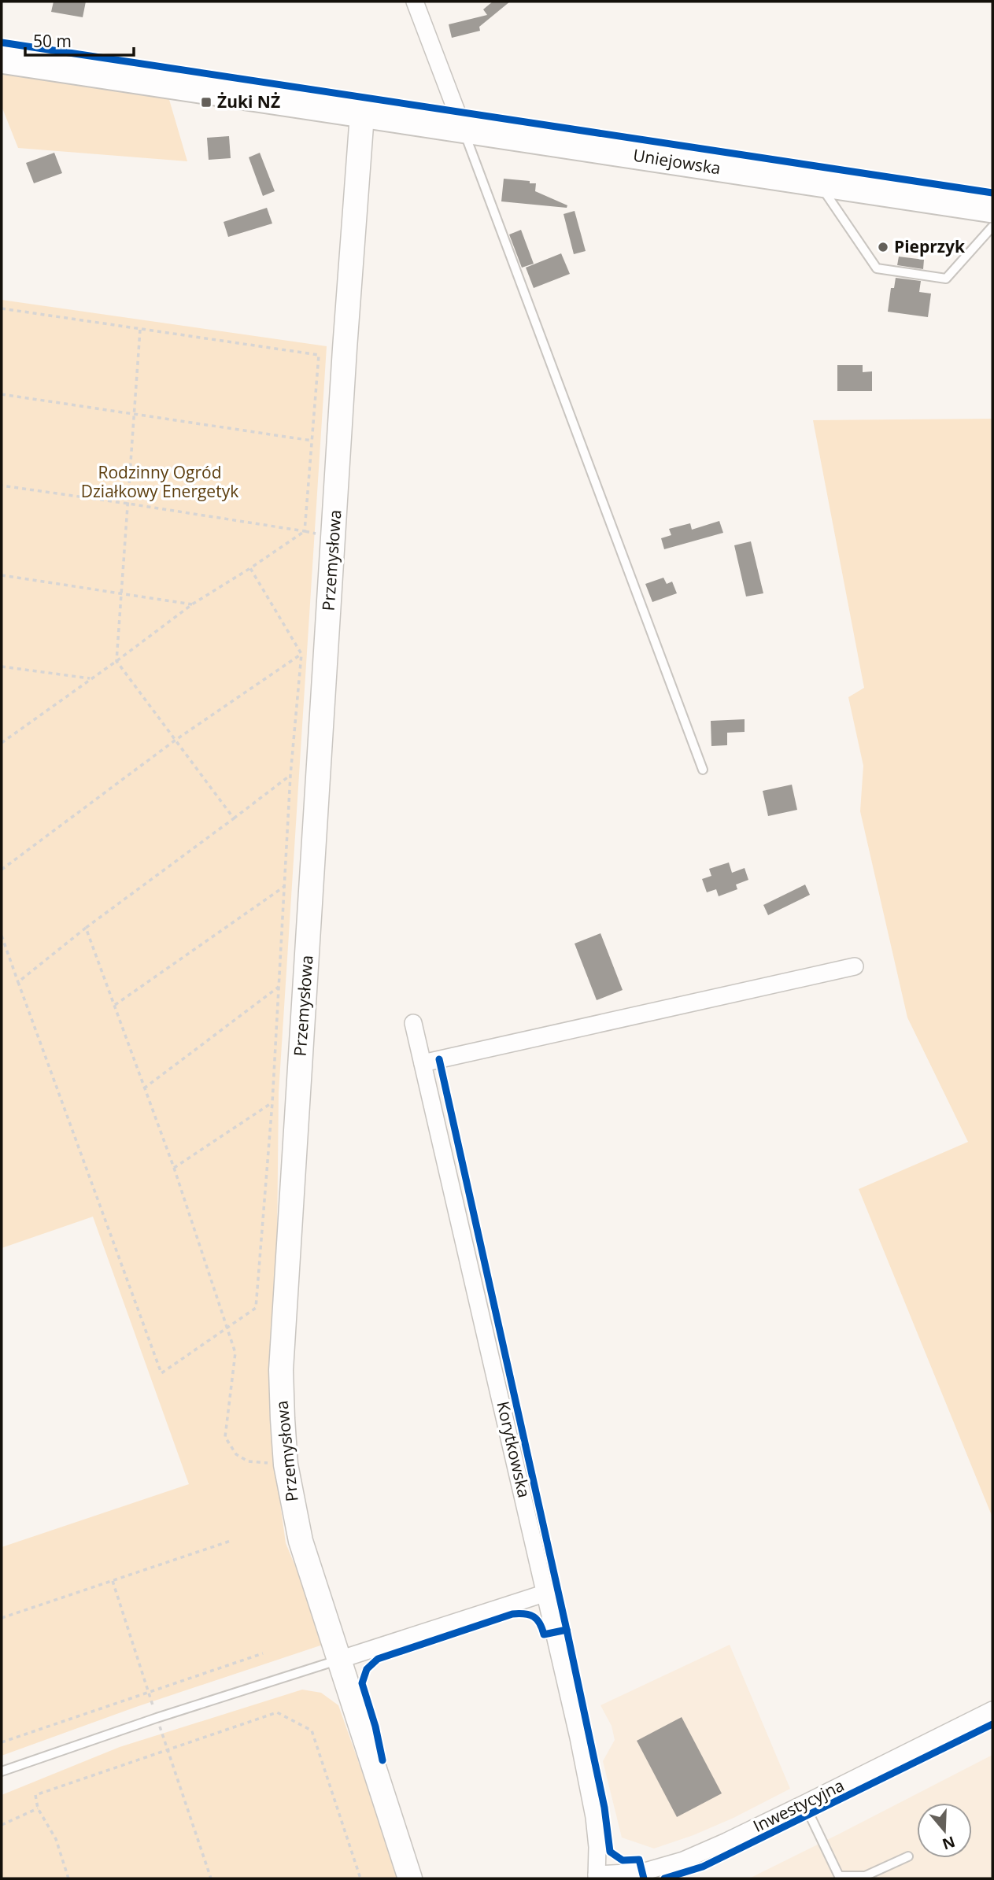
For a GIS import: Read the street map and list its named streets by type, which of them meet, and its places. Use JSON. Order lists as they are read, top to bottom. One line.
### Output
{"streets":{"main road":["Uniejowska","Przemysłowa"],"street":["Korytkowska","Inwestycyjna"]},"crossings":[["Uniejowska","Przemysłowa"],["Korytkowska","Inwestycyjna"]],"parks":["Rodzinny Ogród Działkowy Energetyk"],"places":{"transit":["Żuki NŻ"],"other":["Pieprzyk"]},"scale_bar":"50 m","north":"bottom"}
